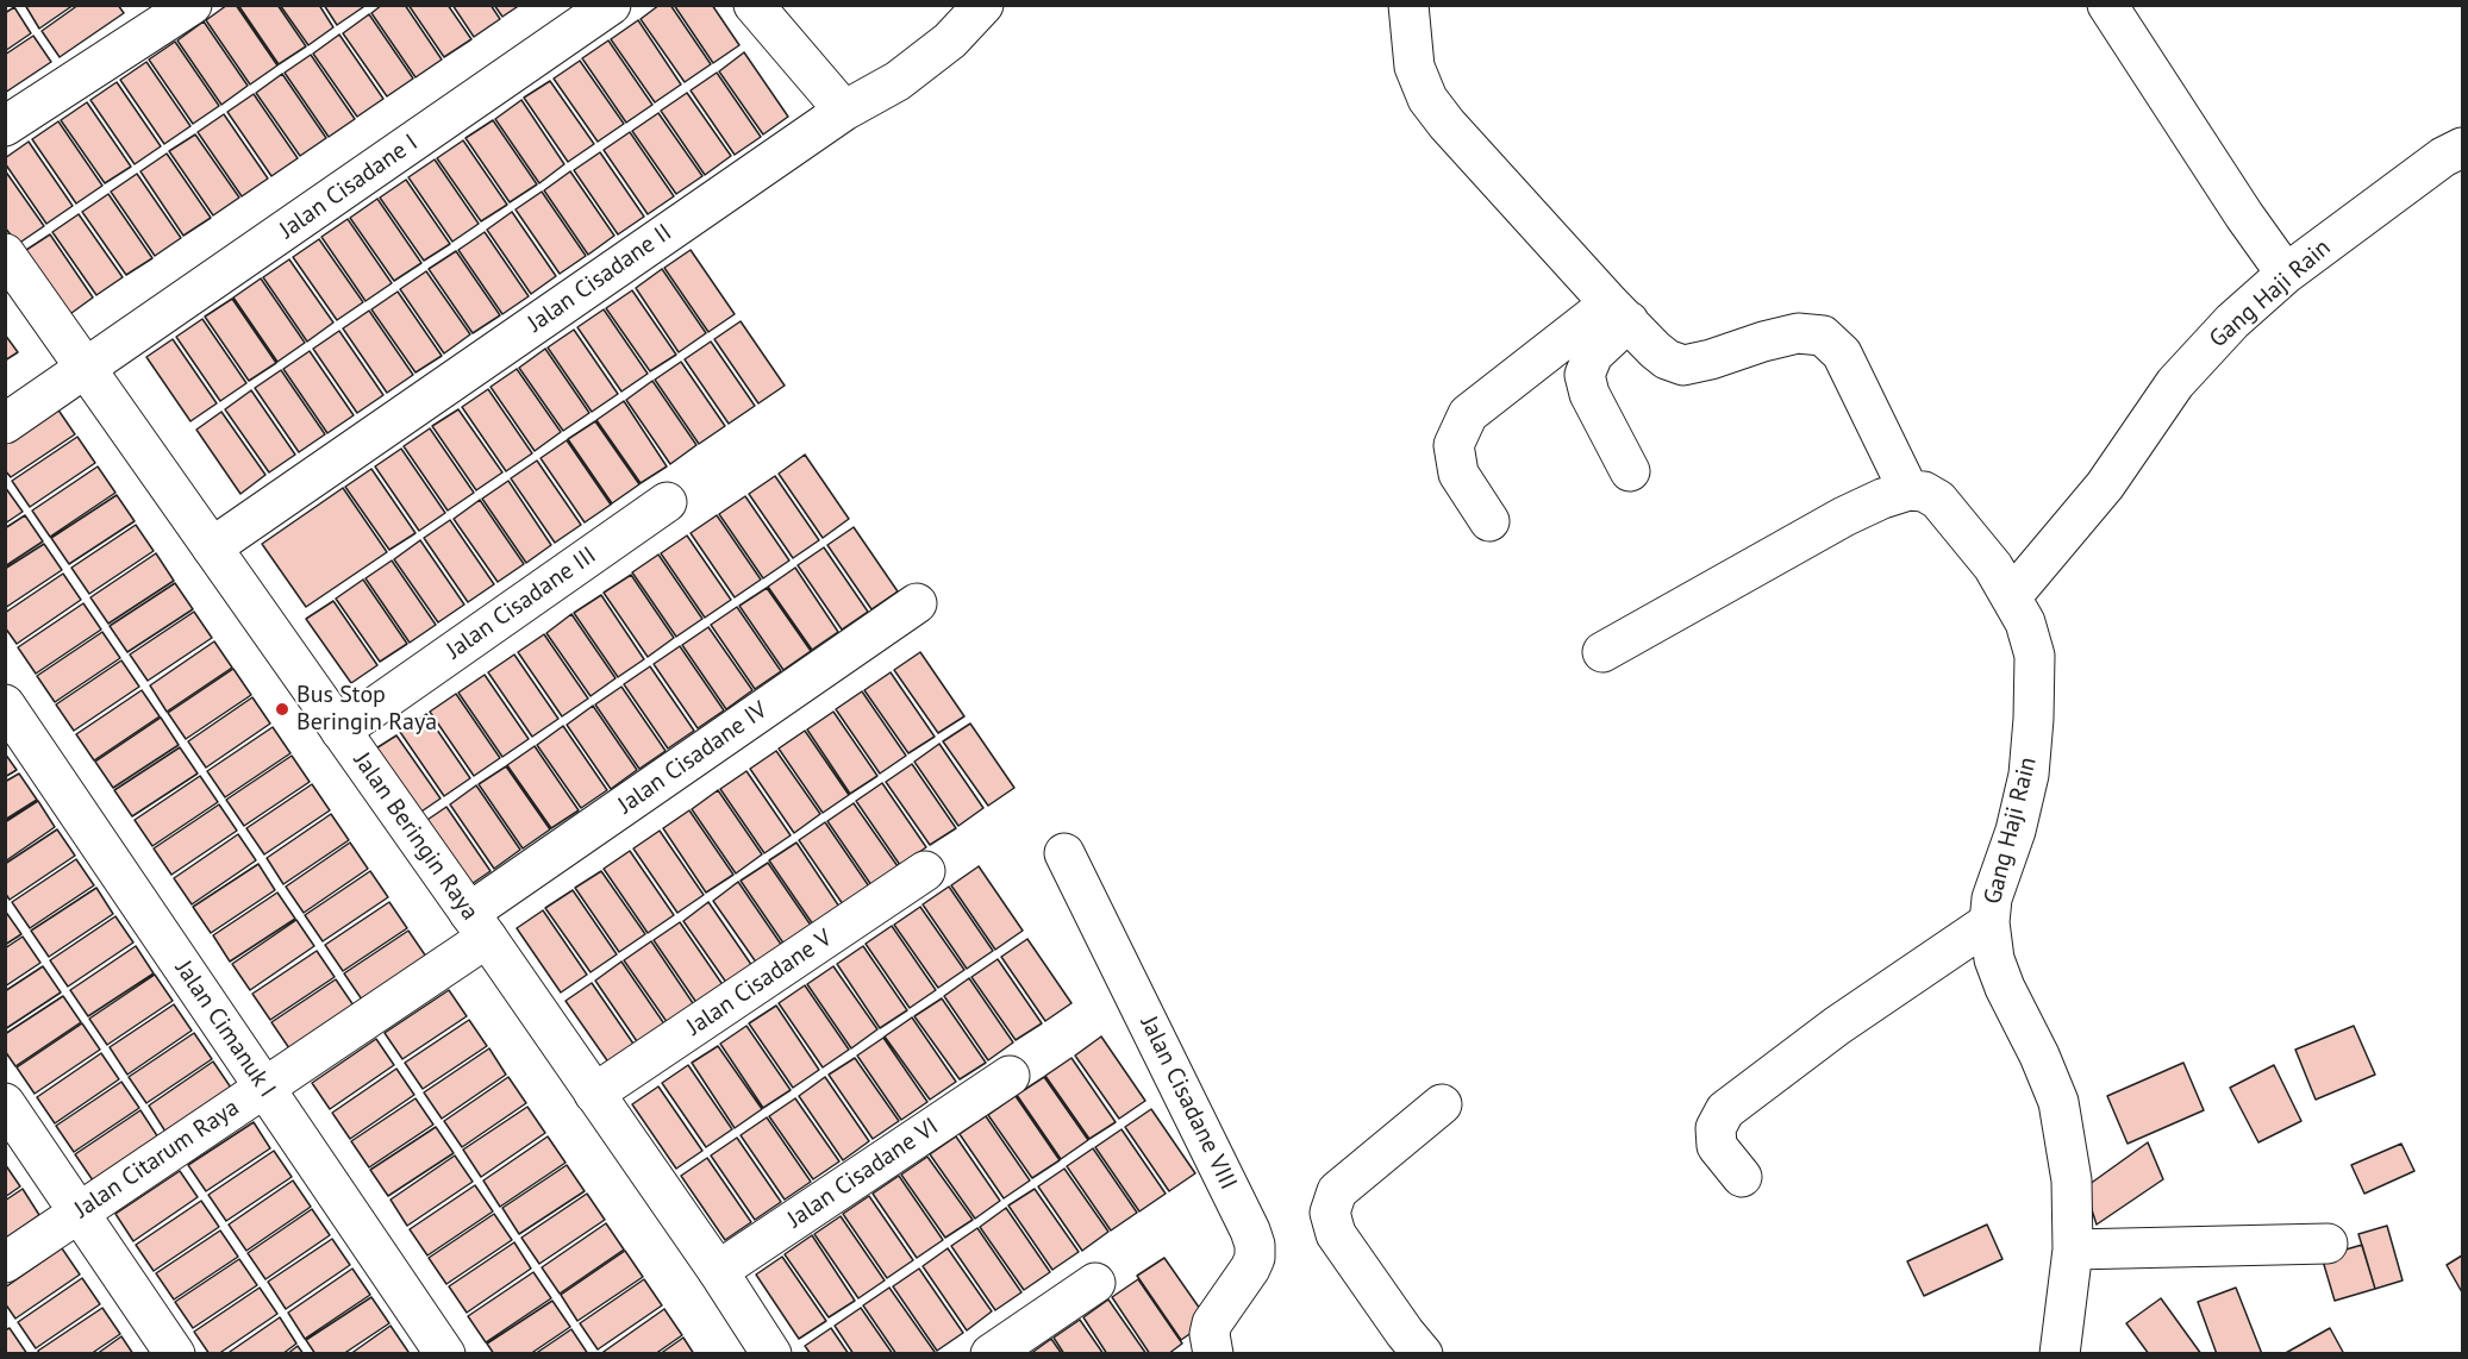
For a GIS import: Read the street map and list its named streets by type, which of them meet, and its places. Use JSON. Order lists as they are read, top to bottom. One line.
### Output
{"streets":{"street":["Jalan Cisadane I","Jalan Cisadane II","Gang Haji Rain","Jalan Cisadane III","Jalan Cisadane IV","Jalan Beringin Raya","Jalan Cisadane V","Jalan Cimanuk I","Jalan Cisadane VIII","Jalan Citarum Raya","Jalan Cisadane VI"]},"crossings":[["Jalan Cisadane I","Jalan Beringin Raya"],["Jalan Cisadane II","Jalan Beringin Raya"],["Jalan Cisadane III","Jalan Beringin Raya"],["Jalan Cisadane IV","Jalan Beringin Raya"],["Jalan Cisadane IV","Jalan Citarum Raya"],["Jalan Beringin Raya","Jalan Cisadane V"],["Jalan Beringin Raya","Jalan Citarum Raya"],["Jalan Beringin Raya","Jalan Cisadane VI"],["Jalan Cimanuk I","Jalan Citarum Raya"]],"places":["Bus Stop Beringin Raya"]}
